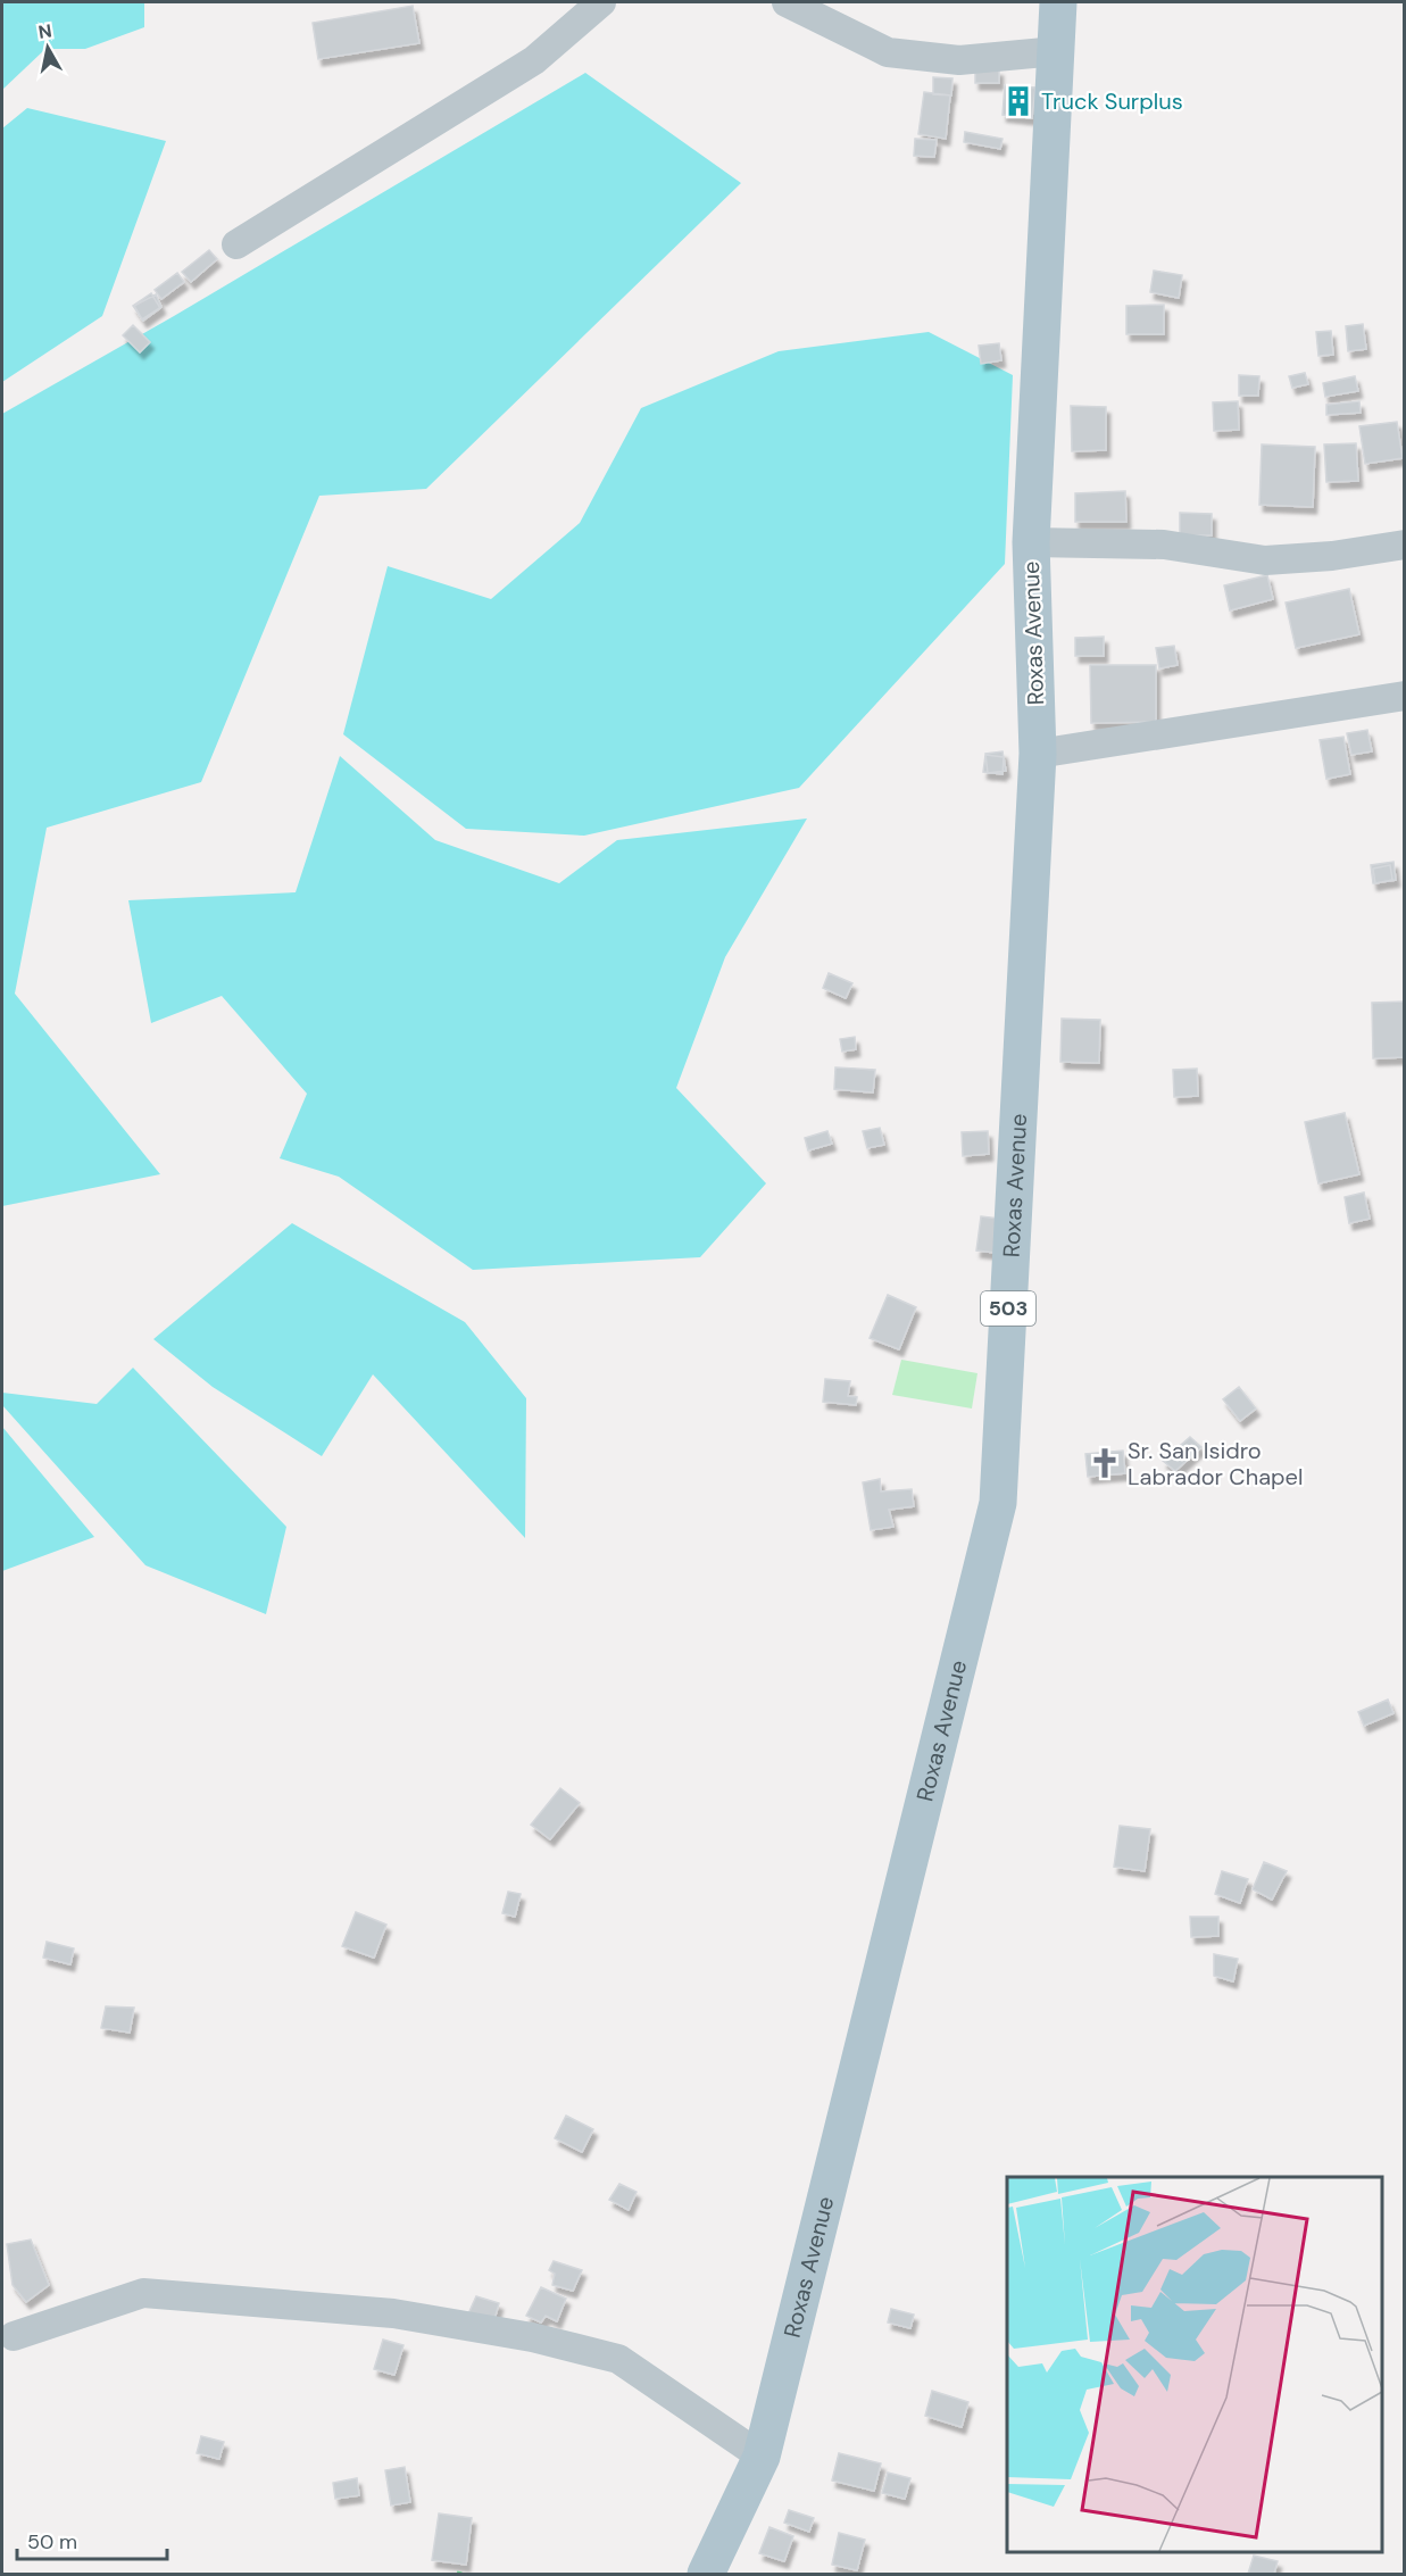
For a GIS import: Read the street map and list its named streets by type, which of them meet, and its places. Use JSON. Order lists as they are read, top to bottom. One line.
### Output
{"streets":{"main road":["Roxas Avenue","503"]},"places":{"building":["Truck Surplus"],"church":["Sr. San Isidro Labrador Chapel"]},"scale_bar":"50 m","north":"top"}
